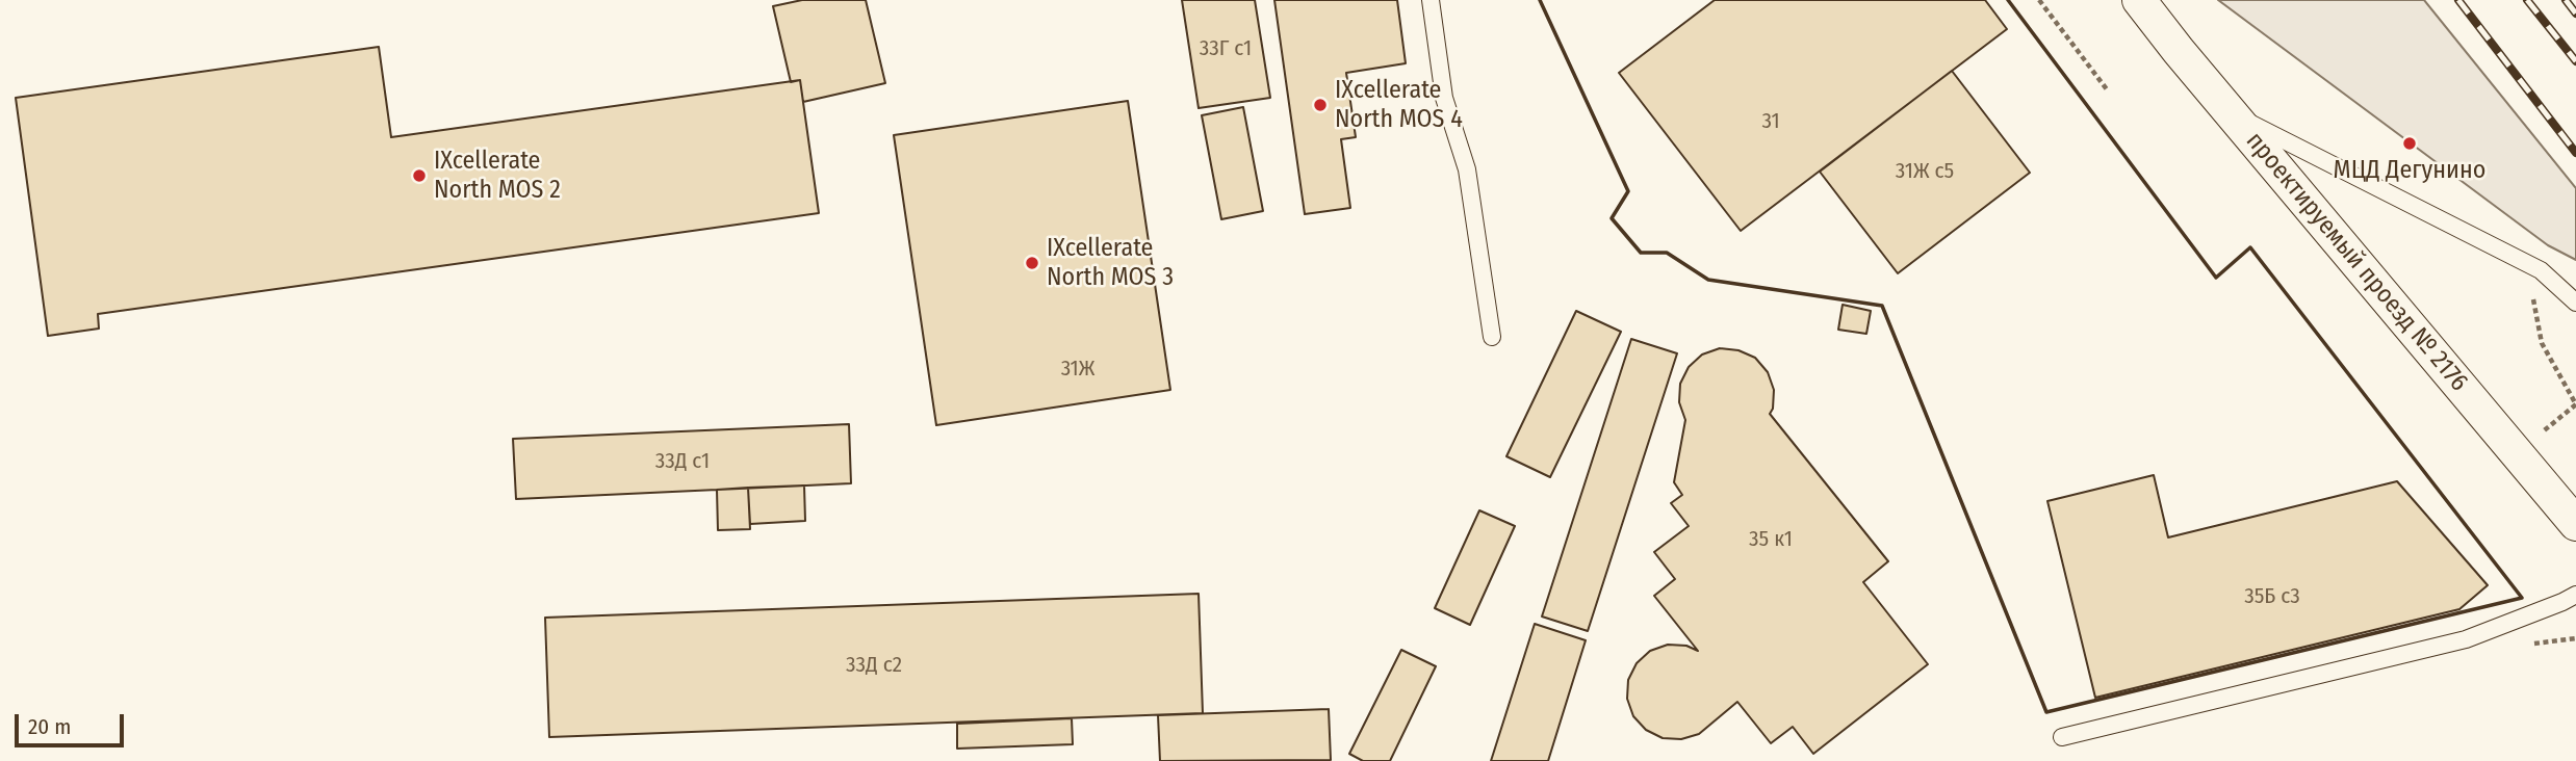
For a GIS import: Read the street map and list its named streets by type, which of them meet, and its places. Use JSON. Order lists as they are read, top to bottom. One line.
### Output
{"streets":{"street":["проектируемый проезд № 2176"]},"places":["IXcellerate North MOS 4","МЦД Дегунино","IXcellerate North MOS 2","IXcellerate North MOS 3"],"house_numbers":["33Г с1","31","31Ж с5","31Ж","33Д с1","35 к1","35Б с3","33Д с2"],"scale_bar":"20 m"}
